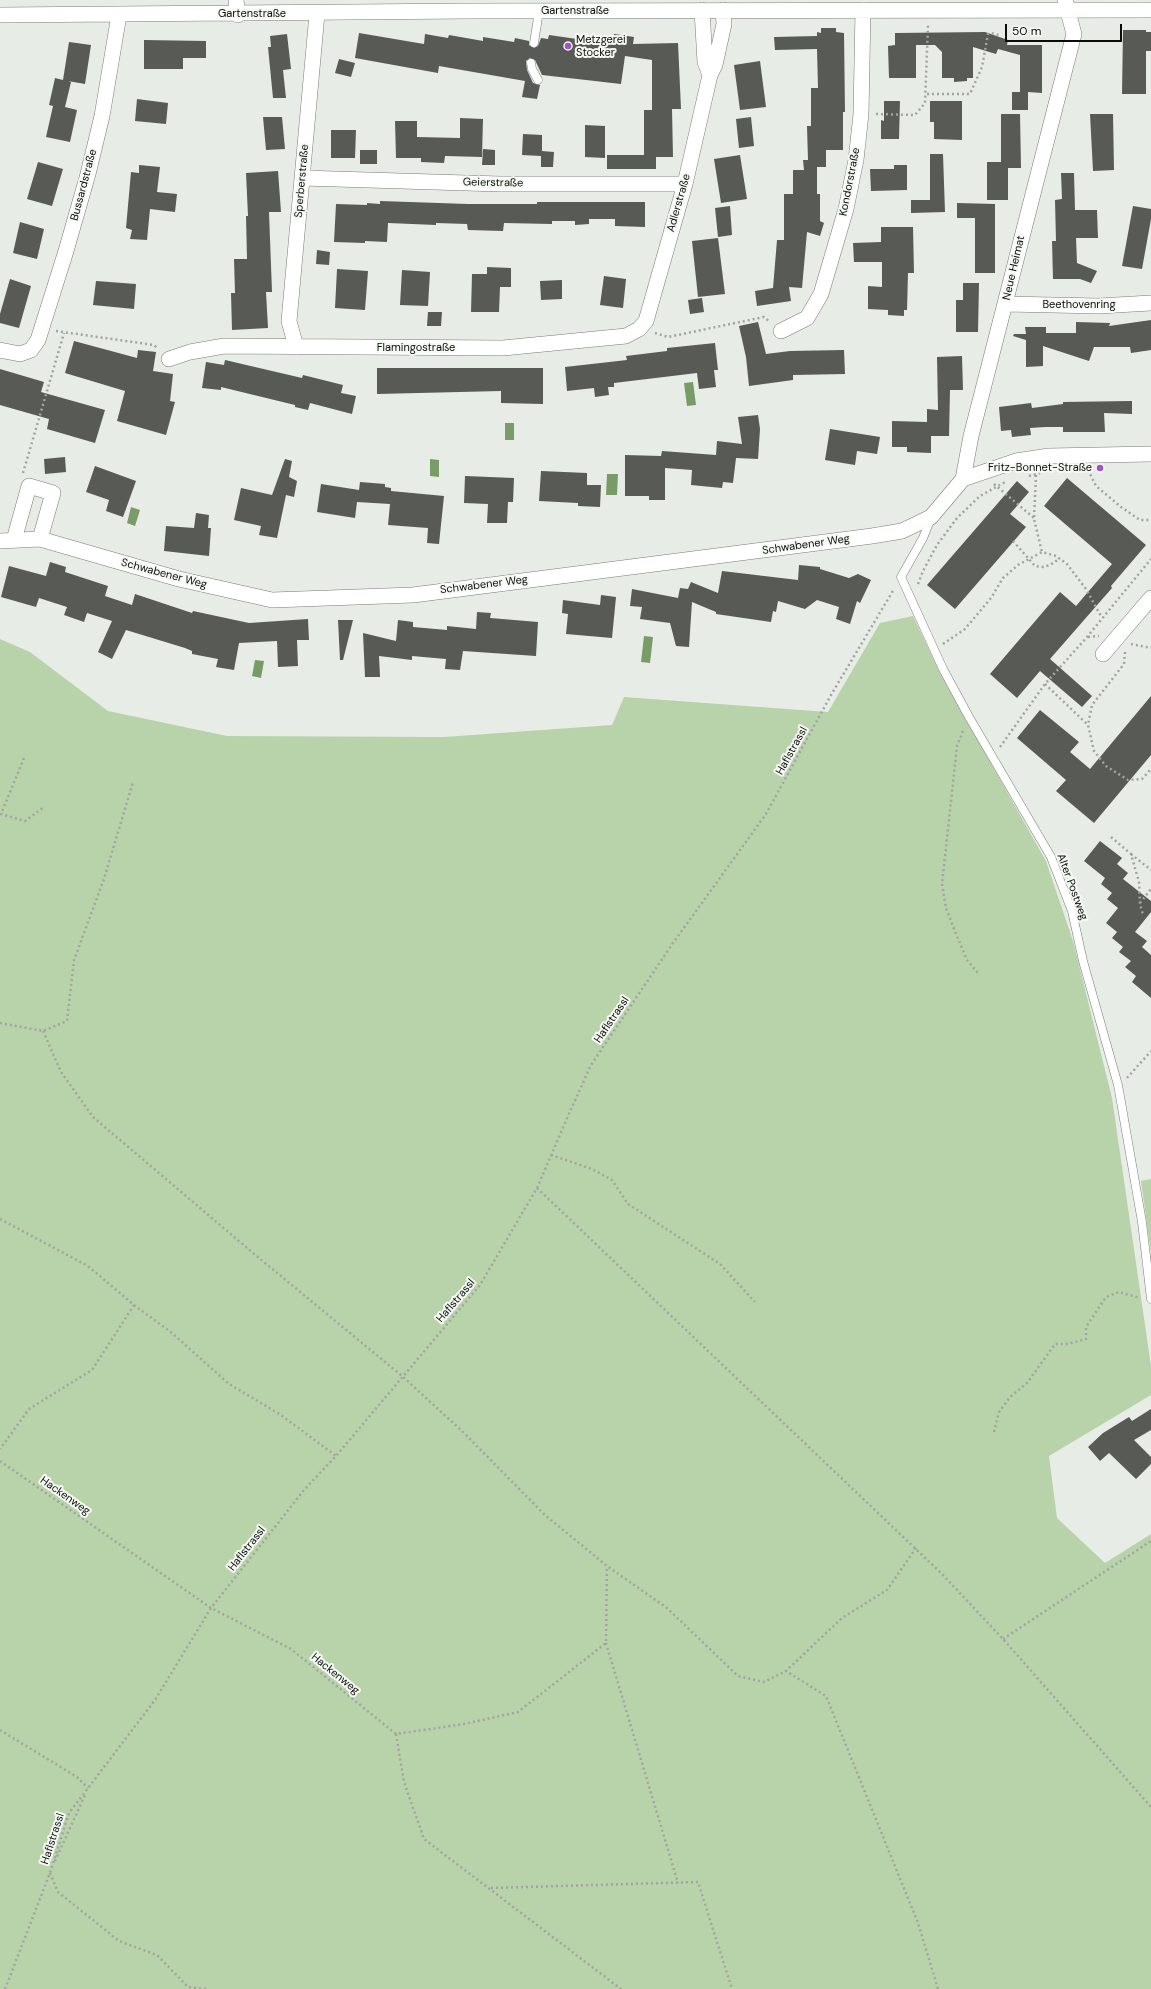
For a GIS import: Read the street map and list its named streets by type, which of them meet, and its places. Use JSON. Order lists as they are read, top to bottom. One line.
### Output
{"streets":{"street":["Gartenstraße","Sperberstraße","Kondorstraße","Geierstraße","Bussardstraße","Adlerstraße","Neue Heimat","Beethovenring","Flamingostraße","Schwabener Weg"],"lane":["Alter Postweg"],"path":["Haflstrassl","Hackenweg"]},"crossings":[["Gartenstraße","Sperberstraße"],["Gartenstraße","Kondorstraße"],["Gartenstraße","Bussardstraße"],["Gartenstraße","Adlerstraße"],["Gartenstraße","Neue Heimat"],["Sperberstraße","Geierstraße"],["Sperberstraße","Flamingostraße"],["Geierstraße","Adlerstraße"],["Adlerstraße","Flamingostraße"],["Neue Heimat","Beethovenring"],["Neue Heimat","Schwabener Weg"],["Neue Heimat","Alter Postweg"],["Schwabener Weg","Alter Postweg"],["Haflstrassl","Hackenweg"]],"places":["Metzgerei Stocker","Fritz-Bonnet-Straße"],"scale_bar":"50 m"}
